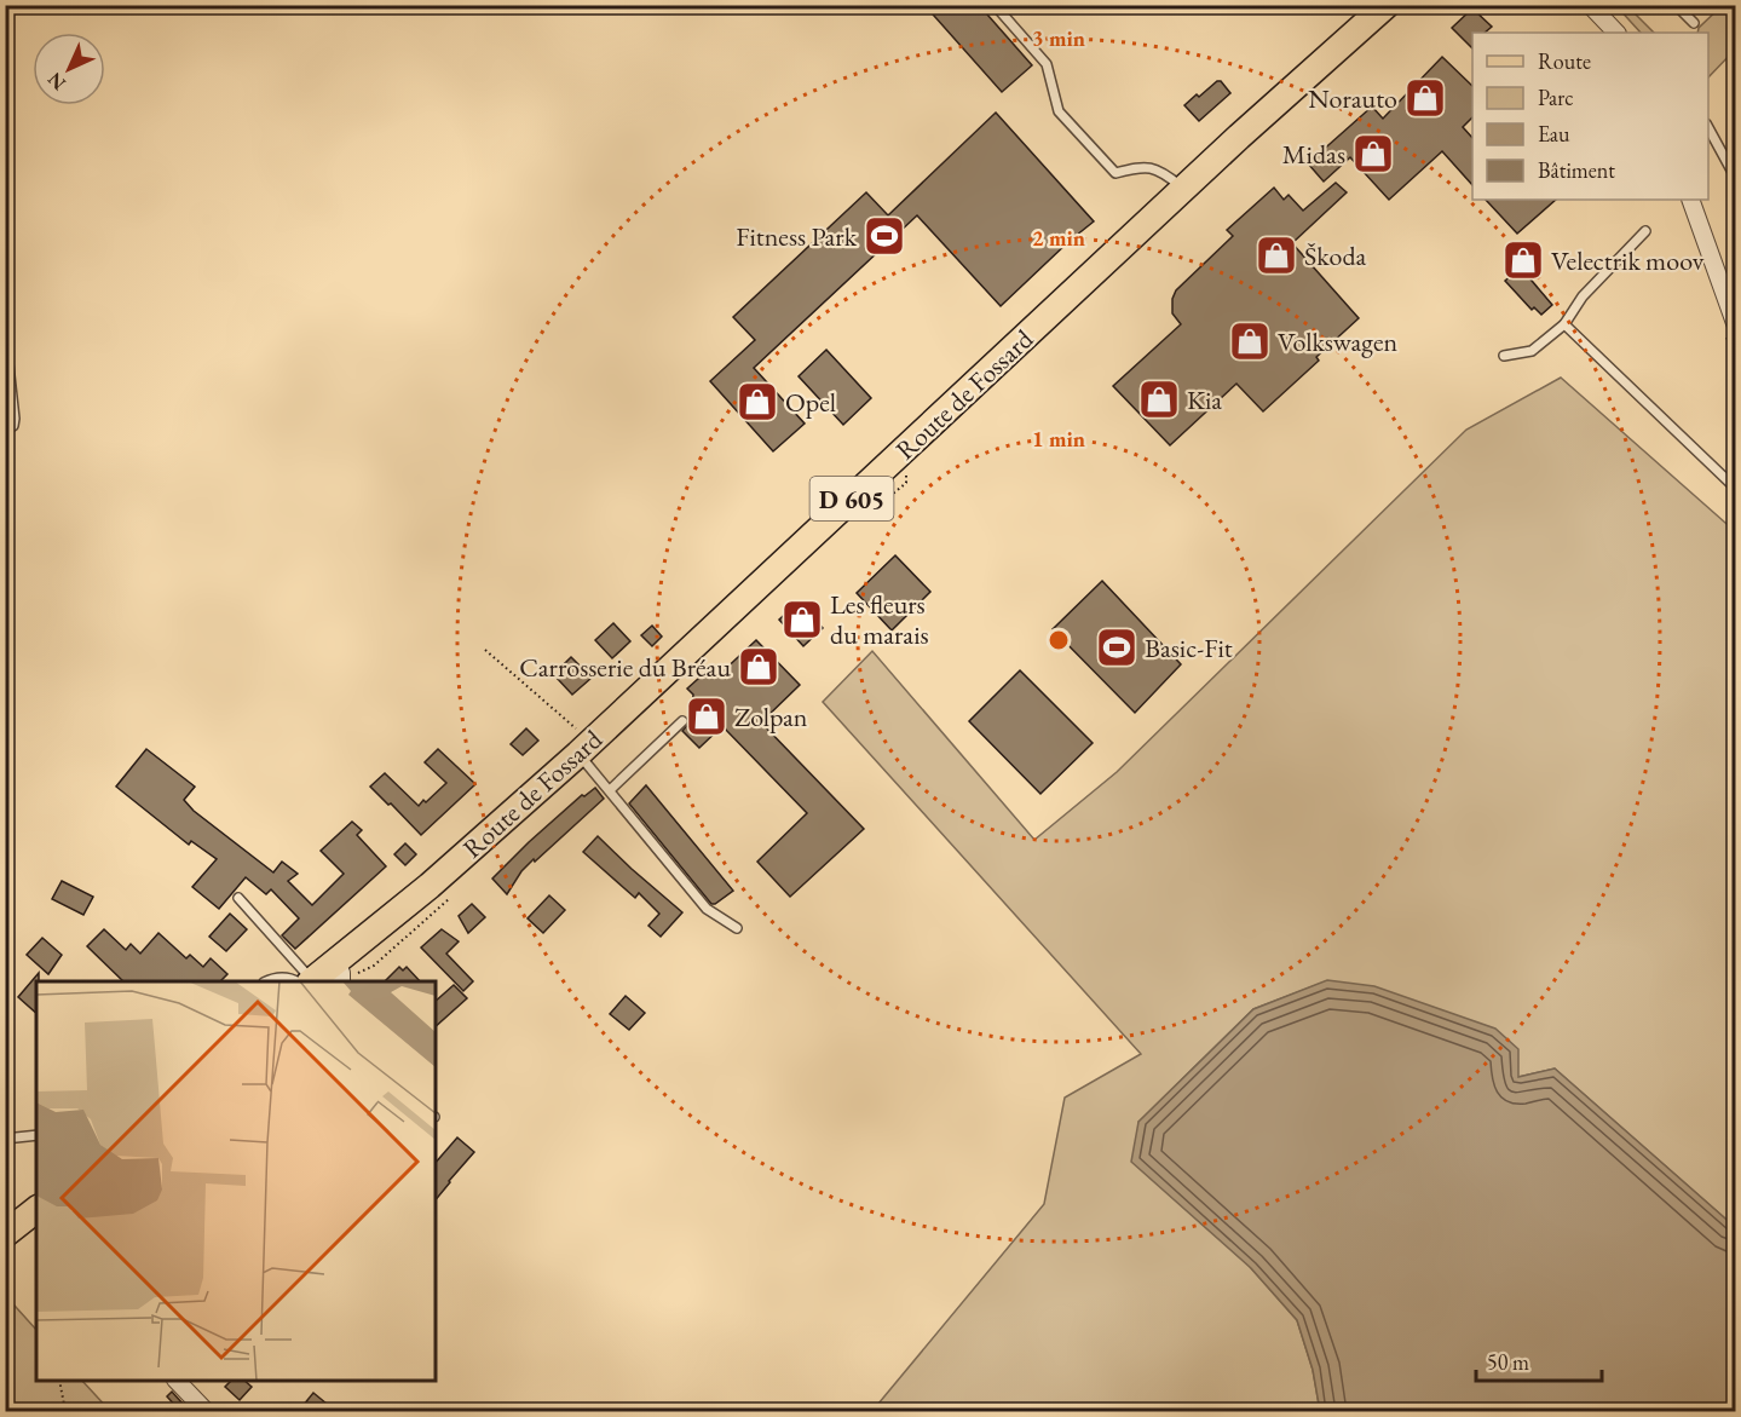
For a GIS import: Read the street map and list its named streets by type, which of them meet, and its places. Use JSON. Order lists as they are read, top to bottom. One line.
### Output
{"streets":{"main road":["Route de Fossard","D 605"]},"places":{"shop":["Norauto","Midas","Škoda","Velectrik moov","Volkswagen","Kia","Opel","Les fleurs du marais","Carrosserie du Bréau","Zolpan"],"sports":["Fitness Park","Basic-Fit"]},"legend":["Route","Parc","Eau","Bâtiment"],"scale_bar":"50 m","north":"bottom left","rings":["3 min","2 min","1 min"]}
